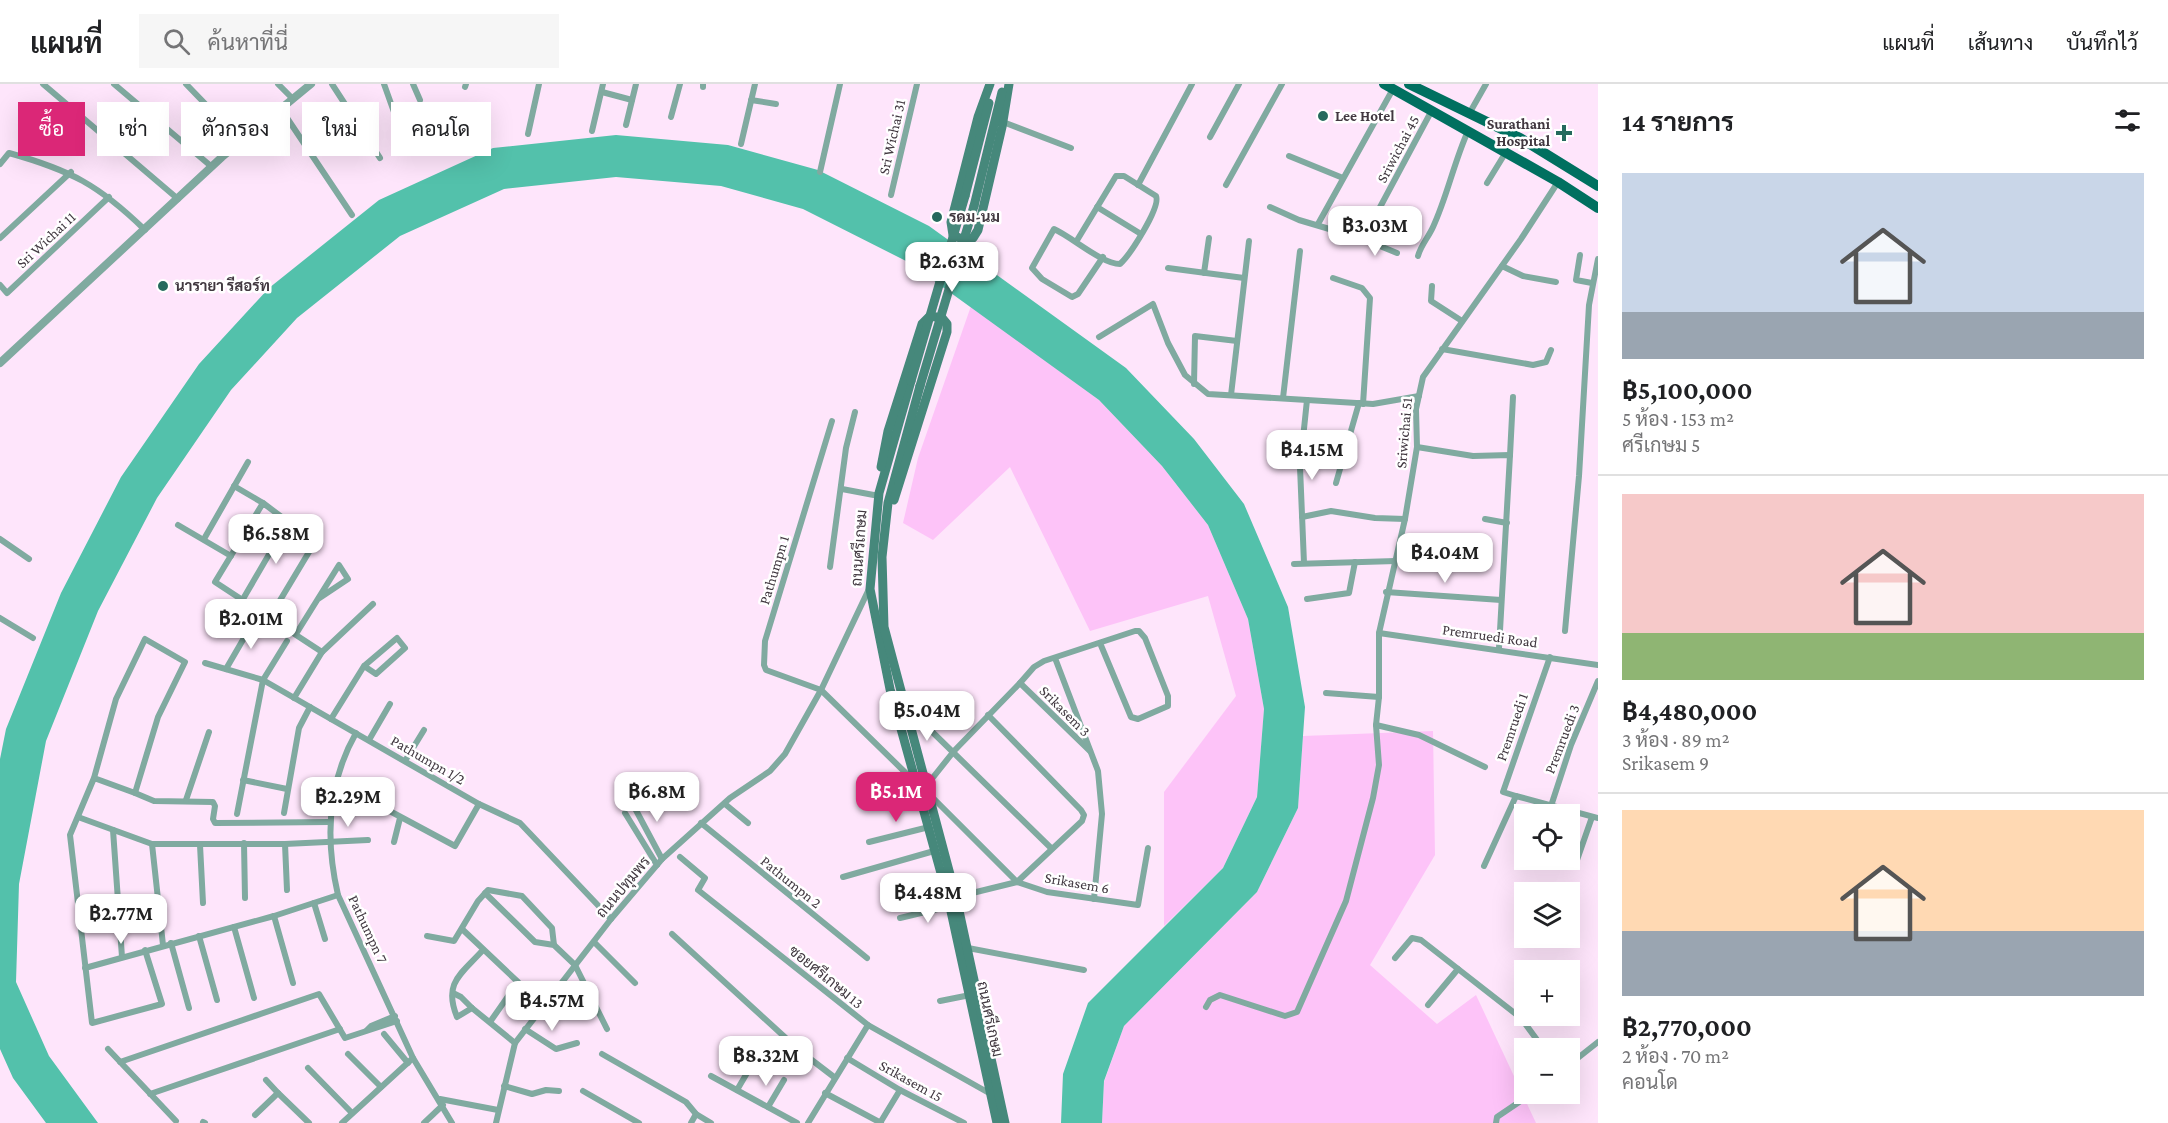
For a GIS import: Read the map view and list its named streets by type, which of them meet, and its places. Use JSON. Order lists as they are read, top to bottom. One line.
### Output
{"streets":{"main road":["ถนนศรีเกษม"],"street":["Sri Wichai 31","Sriwichai 45","Sri Wichai 11","Sriwichai 51","Pathumpn 1","Premruedi Road","Srikasem 3","Premruedi 1","Premruedi 3","Pathumpn 1/2","Pathumpn 2","Srikasem 6","ถนนปทุมพร","Pathumpn 7","ซอยศรีเกษม 13","Srikasem 15"]},"crossings":[["Sriwichai 51","Premruedi Road"],["ถนนศรีเกษม","Srikasem 3"],["ถนนศรีเกษม","ถนนปทุมพร"],["ถนนศรีเกษม","ซอยศรีเกษม 13"],["Pathumpn 1","ถนนปทุมพร"],["Premruedi Road","Premruedi 1"],["Pathumpn 1/2","ถนนปทุมพร"],["Pathumpn 1/2","Pathumpn 7"],["Pathumpn 2","ถนนปทุมพร"]],"places":{"other":["Lee Hotel","รดม-นม","นารายา รีสอร์ท"],"health":["Surathani Hospital"]},"page":{"header":"แผนที่","search":"ค้นหาที่นี่","nav":["แผนที่","เส้นทาง","บันทึกไว้"],"heading":"14 รายการ","chip":["ซื้อ","เช่า","ตัวกรอง","ใหม่","คอนโด"],"list":[{"name":"฿5,100,000","note":"5 ห้อง · 153 m² · ศรีเกษม 5"},{"name":"฿4,480,000","note":"3 ห้อง · 89 m² · Srikasem 9"},{"name":"฿2,770,000","note":"2 ห้อง · 70 m² · คอนโด"}],"price":["฿3.03M","฿2.63M","฿4.15M","฿6.58M","฿4.04M","฿2.01M","฿5.04M","฿6.8M","฿5.1M","฿2.29M","฿4.48M","฿2.77M","฿4.57M","฿8.32M"],"map_buttons":["+","−"]}}
